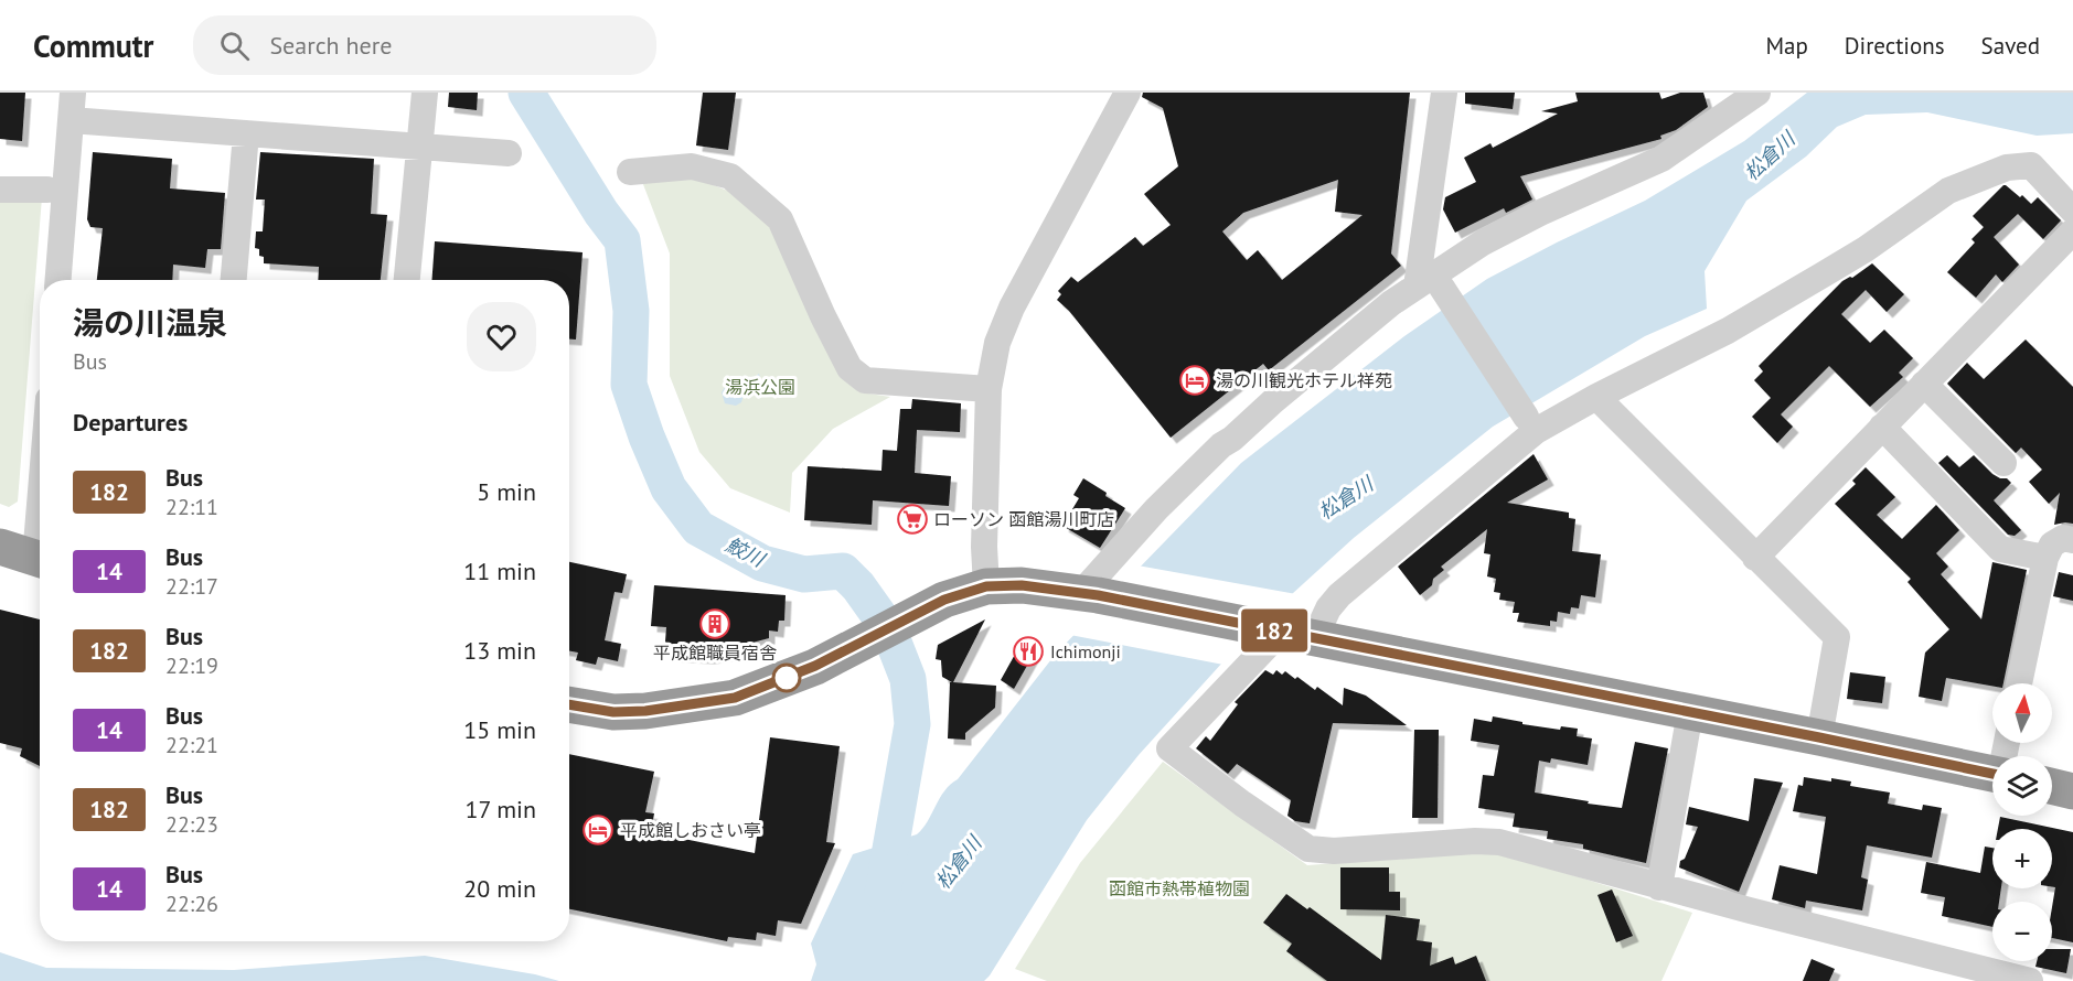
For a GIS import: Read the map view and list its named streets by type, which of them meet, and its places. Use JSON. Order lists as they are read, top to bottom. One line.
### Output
{"water":["松倉川","鮫川"],"parks":["湯浜公園","函館市熱帯植物園"],"places":{"hotel":["湯の川観光ホテル祥苑","平成館しおさい亭"],"supermarket":["ローソン 函館湯川町店"],"building":["平成館職員宿舎"],"restaurant":["Ichimonji"]},"lines":["bus line 182"],"north":"top","page":{"header":"Commutr","search":"Search here","nav":["Map","Directions","Saved"],"on_map":"182","heading":[["湯の川温泉","Bus"],"Departures"],"list":[{"mark":"182","name":"Bus","note":"22:11","value":"5 min"},{"mark":"14","name":"Bus","note":"22:17","value":"11 min"},{"mark":"182","name":"Bus","note":"22:19","value":"13 min"},{"mark":"14","name":"Bus","note":"22:21","value":"15 min"},{"mark":"182","name":"Bus","note":"22:23","value":"17 min"},{"mark":"14","name":"Bus","note":"22:26","value":"20 min"}],"map_buttons":["+","−"]}}
